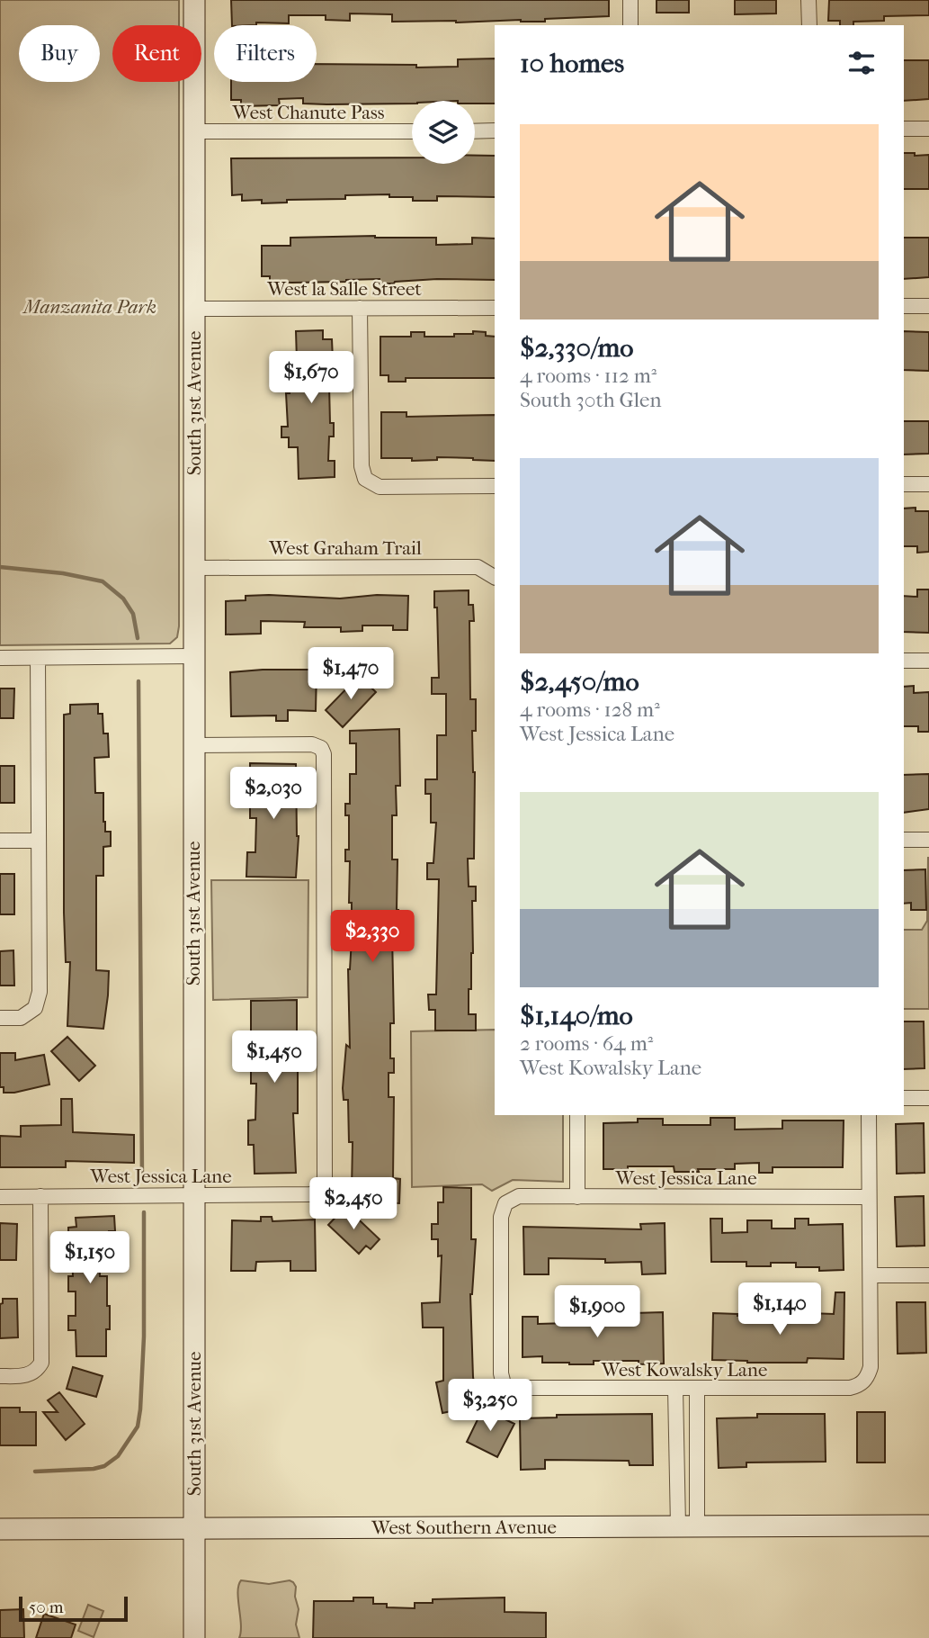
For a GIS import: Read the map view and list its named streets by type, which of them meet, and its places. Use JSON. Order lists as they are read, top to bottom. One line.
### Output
{"streets":{"street":["West Chanute Pass","West la Salle Street","South 31st Avenue","West Graham Trail","West Jessica Lane","West Kowalsky Lane","West Southern Avenue"]},"crossings":[["West Chanute Pass","South 31st Avenue"],["West la Salle Street","South 31st Avenue"],["South 31st Avenue","West Graham Trail"],["South 31st Avenue","West Jessica Lane"],["South 31st Avenue","West Southern Avenue"],["West Jessica Lane","West Kowalsky Lane"]],"parks":["Manzanita Park"],"scale_bar":"50 m","page":{"chip":["Buy","Rent","Filters"],"heading":"10 homes","list":[{"name":"$2,330/mo","note":"4 rooms · 112 m² · South 30th Glen"},{"name":"$2,450/mo","note":"4 rooms · 128 m² · West Jessica Lane"},{"name":"$1,140/mo","note":"2 rooms · 64 m² · West Kowalsky Lane"}],"price":["$1,670","$1,470","$2,030","$2,330","$1,450","$2,450","$1,150","$1,140","$1,900","$3,250"],"scale":"50 m"}}
